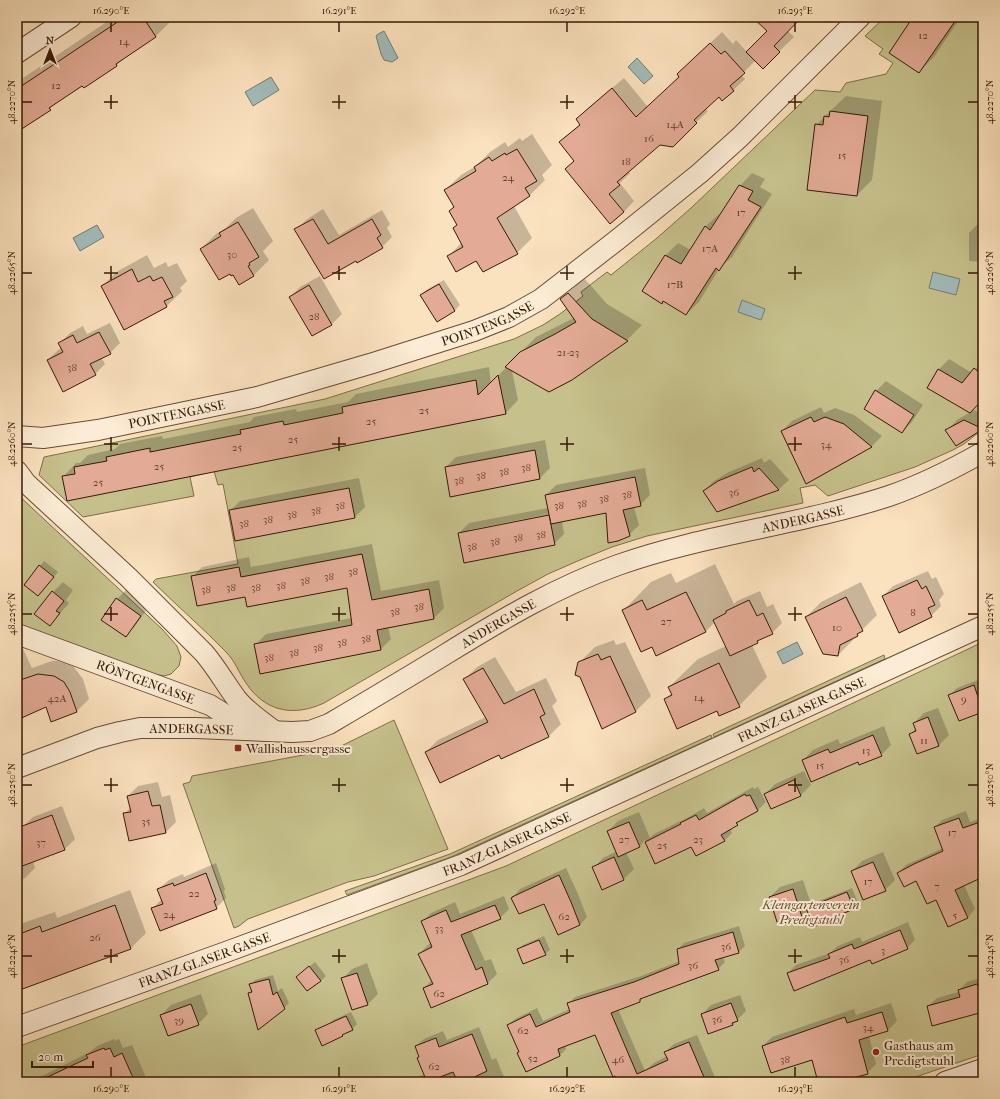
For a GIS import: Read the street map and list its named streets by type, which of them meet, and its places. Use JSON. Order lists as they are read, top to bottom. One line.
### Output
{"streets":{"street":["POINTENGASSE","ANDERGASSE","RÖNTGENGASSE","FRANZ-GLASER-GASSE"]},"crossings":[["ANDERGASSE","RÖNTGENGASSE"]],"parks":["Kleingartenverein Predigtstuhl"],"places":{"transit":["Wallishaussergasse"],"other":["Gasthaus am Predigtstuhl"]},"house_numbers":["12","14","12","14A","16","15","18","24","17","17A","30","17B","28","21-23","38","25","25","25","34","25","25","38","38","38","38","25","36","38","38","38","38","38","38","38","38","38","38","38","38","38","38","38","38","38","38","38","38","38","38","8","27","10","38","38","38","38","38","14","42A","9","11","13","15","35","17","27","23","37","25","17","7","22","24","5","62","33","26","36","3","36","36","62","36","39","34","62","52","46","38","62"],"scale_bar":"20 m","north":"top","coordinates":["16.290°E","16.291°E","16.292°E","16.293°E","48.2270°N","48.2265°N","48.2260°N","48.2255°N","48.2250°N","48.2245°N"]}
